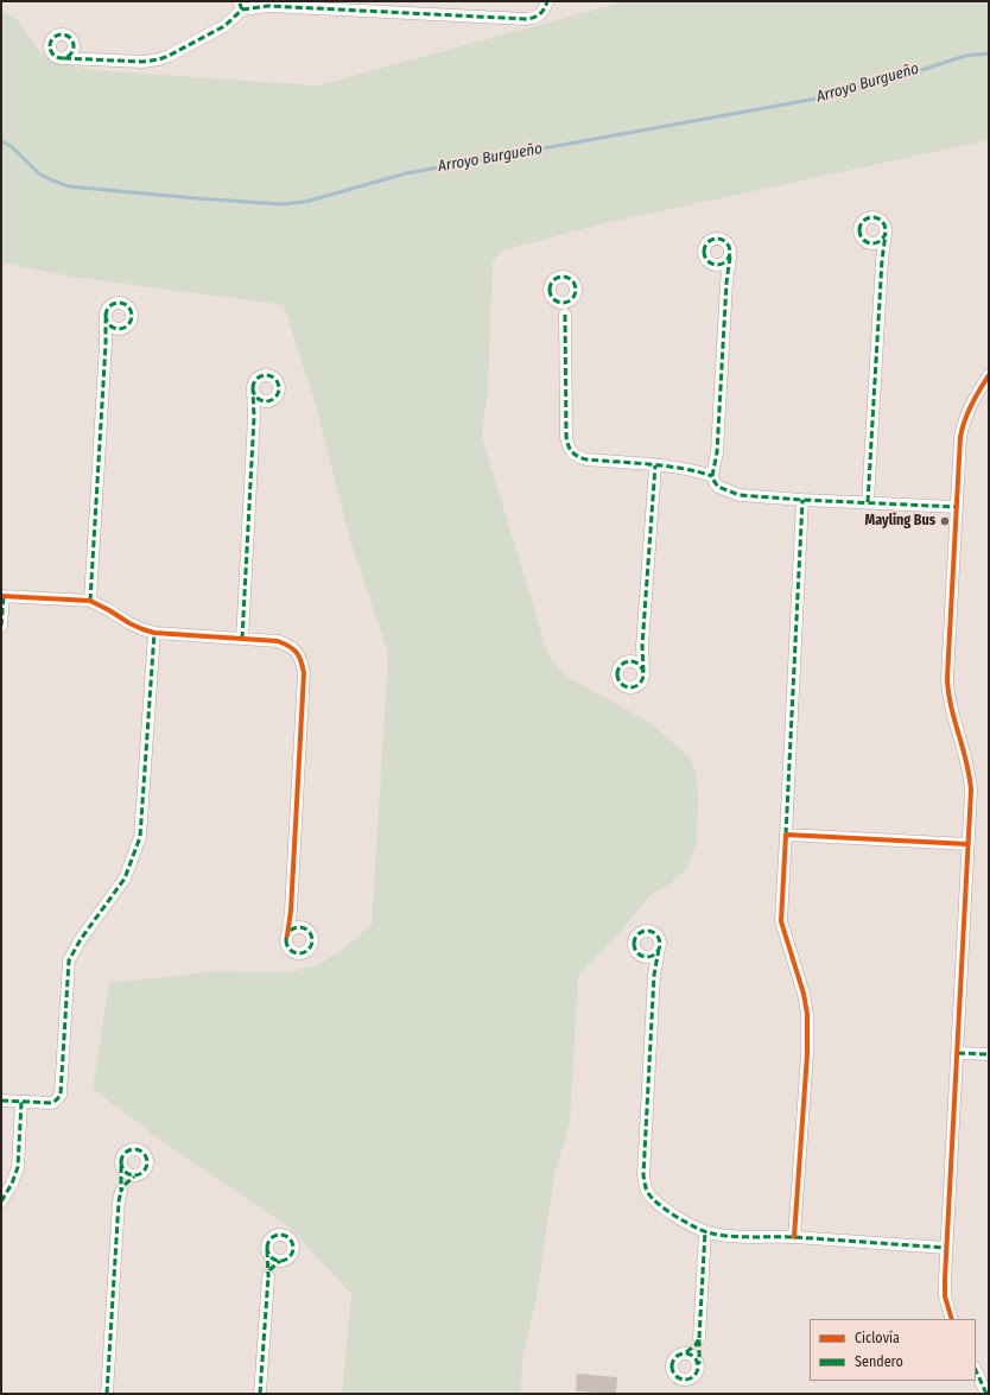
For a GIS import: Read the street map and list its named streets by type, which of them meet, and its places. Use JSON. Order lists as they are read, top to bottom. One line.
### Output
{"water":["Arroyo Burgueño"],"places":["Mayling Bus"],"legend":["Ciclovía","Sendero"]}
